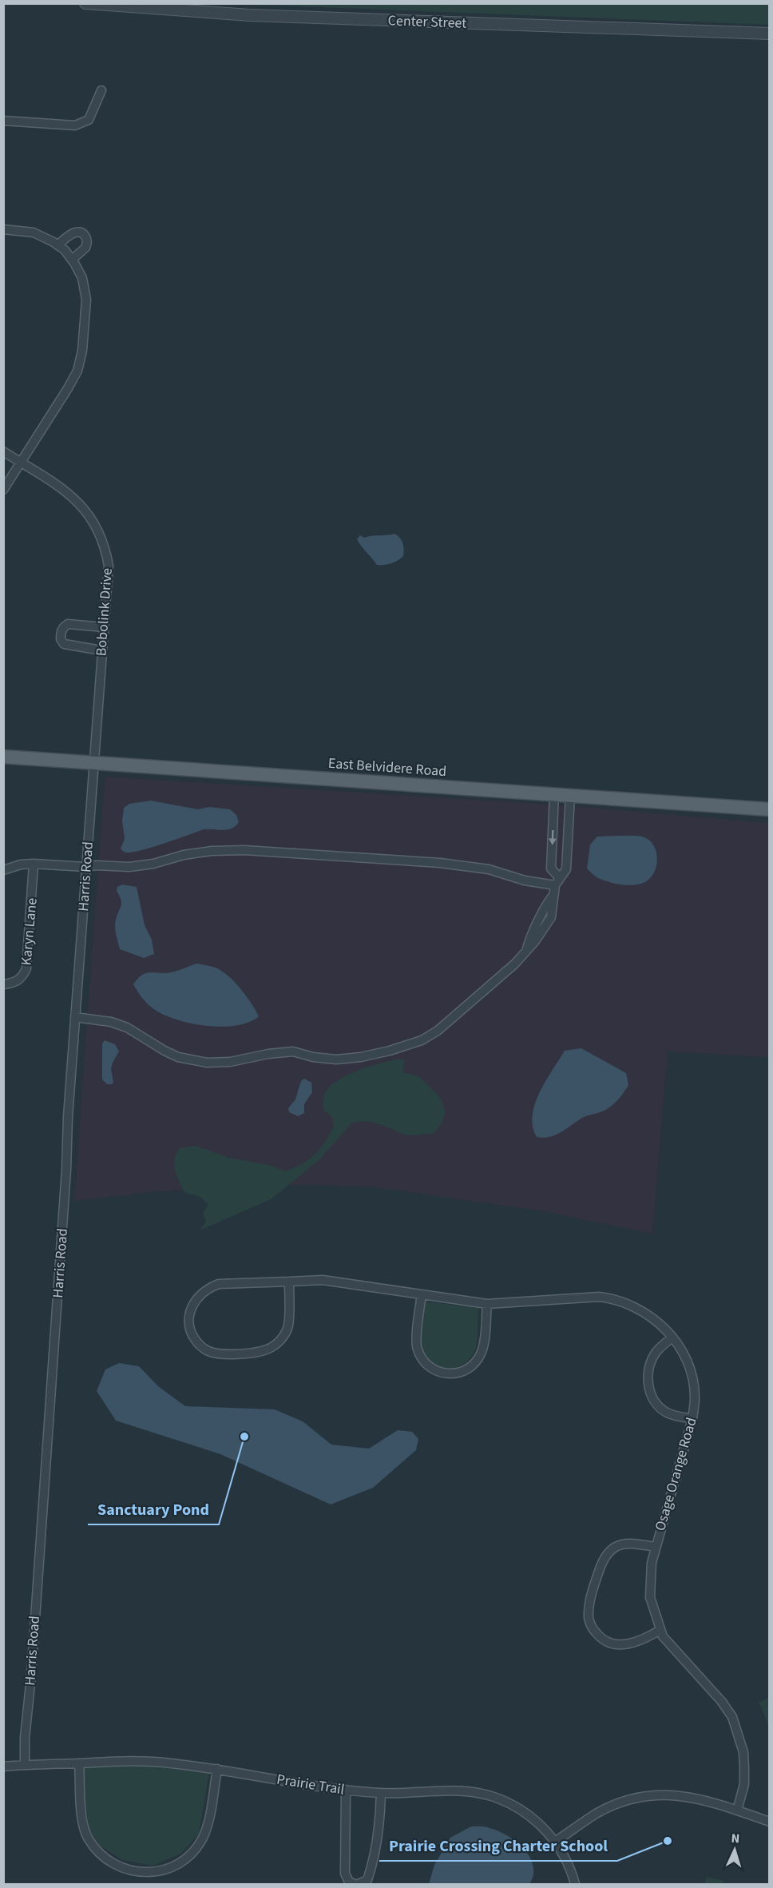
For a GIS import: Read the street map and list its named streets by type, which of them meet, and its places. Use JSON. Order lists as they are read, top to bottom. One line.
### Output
{"streets":{"main road":["East Belvidere Road"],"street":["Center Street","Bobolink Drive","Harris Road","Karyn Lane","Osage Orange Road","Prairie Trail"]},"crossings":[["Bobolink Drive","East Belvidere Road"],["Bobolink Drive","Harris Road"],["East Belvidere Road","Harris Road"],["Harris Road","Prairie Trail"]],"places":["Sanctuary Pond","Prairie Crossing Charter School"],"north":"top"}
